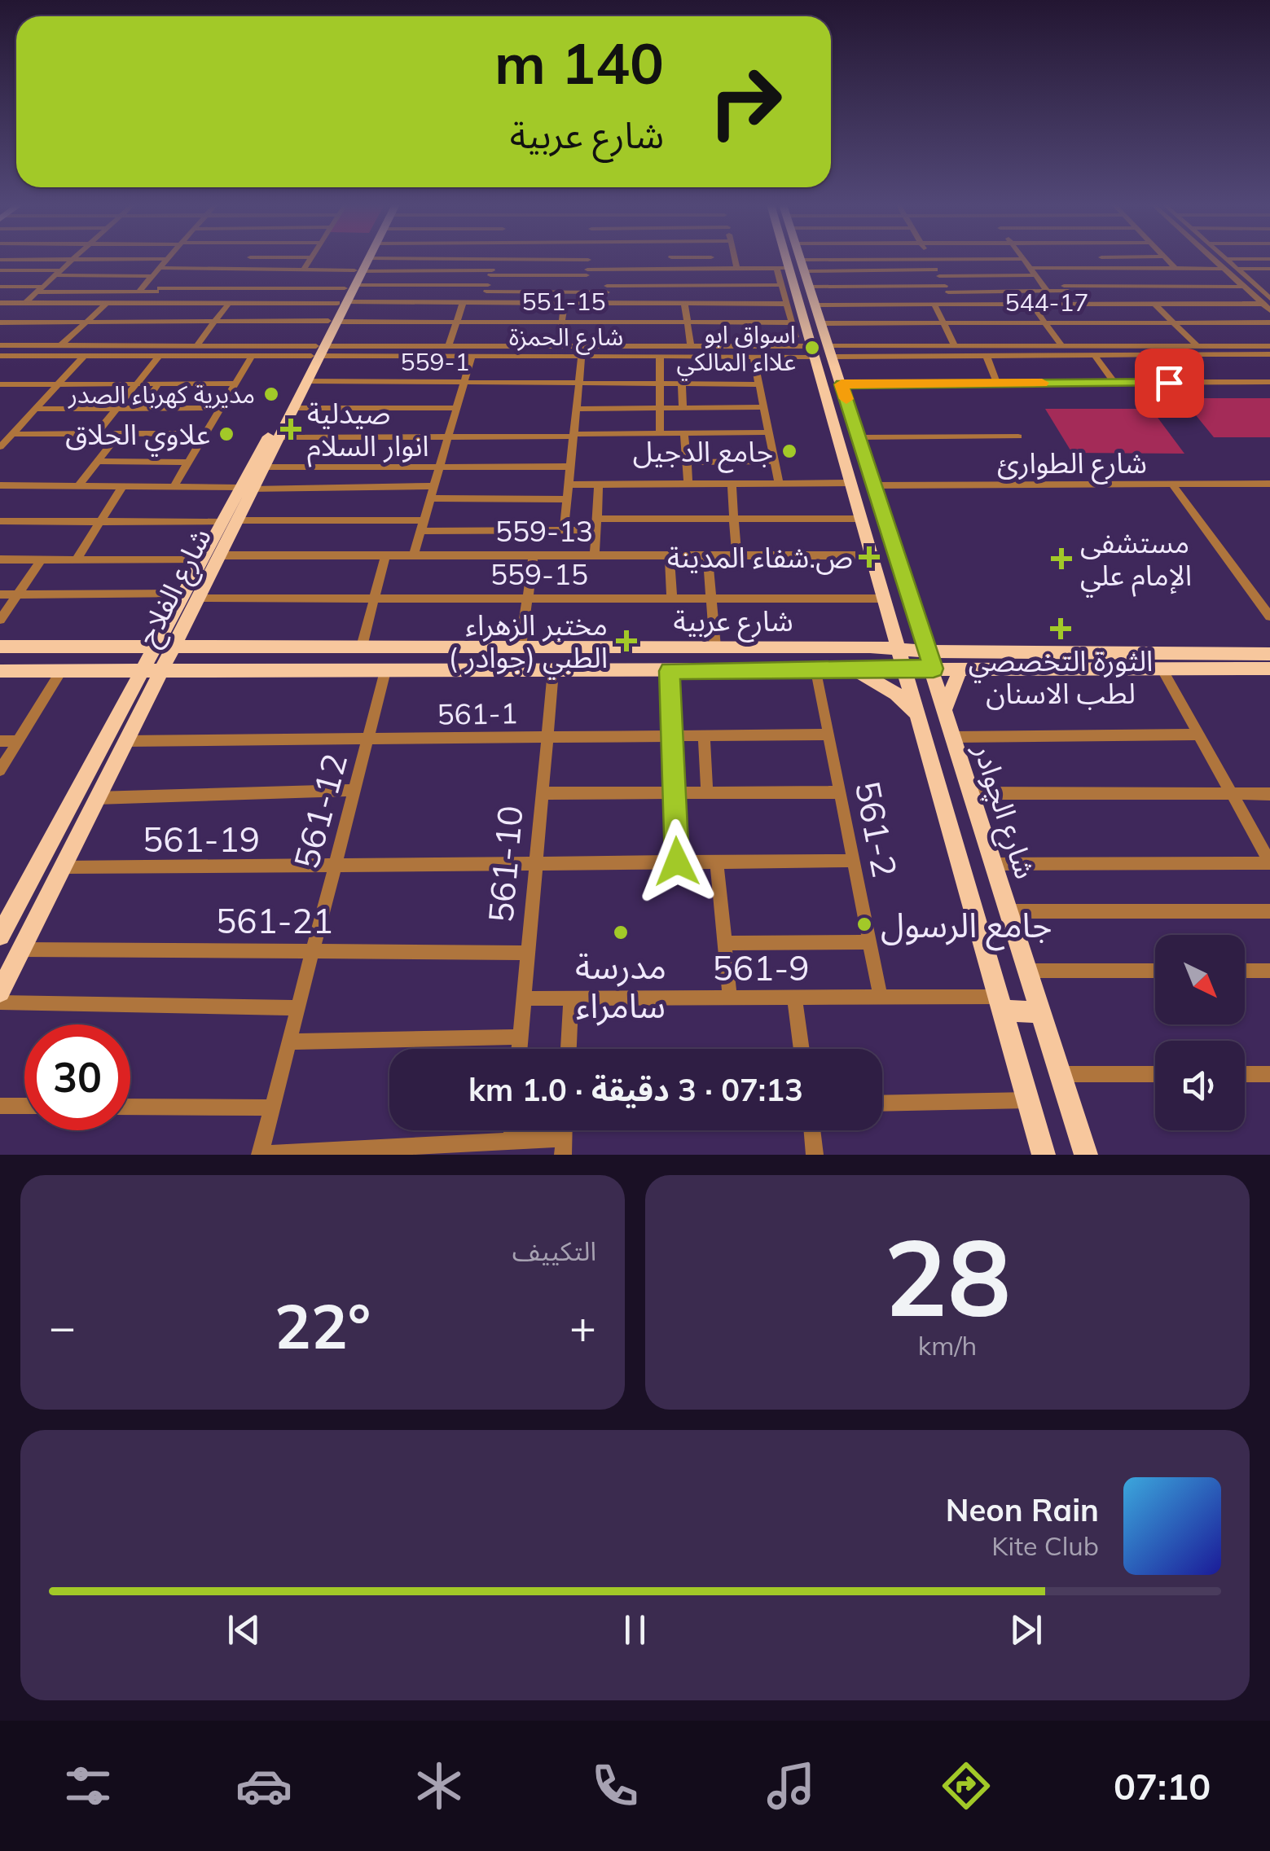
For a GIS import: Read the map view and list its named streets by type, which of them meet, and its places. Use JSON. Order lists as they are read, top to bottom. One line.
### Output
{"streets":{"main road":["شارع الفلاح","شارع عربية","شارع الچوادر"],"street":["551-15","544-17","شارع الحمزة","559-1","شارع الطوارئ","559-13","559-15","561-1","561-12","561-2","561-19","561-10","561-21","561-9"]},"crossings":[["551-15","شارع الفلاح"],["544-17","شارع الچوادر"],["شارع الحمزة","شارع الفلاح"],["شارع الحمزة","شارع الچوادر"],["559-1","شارع الفلاح"],["شارع الطوارئ","شارع الچوادر"],["559-13","شارع الفلاح"],["559-13","شارع الچوادر"],["559-15","شارع الفلاح"],["559-15","شارع الچوادر"],["شارع الفلاح","شارع عربية"],["شارع الفلاح","561-1"],["شارع الفلاح","561-19"],["شارع الفلاح","561-21"],["شارع عربية","561-12"],["شارع عربية","شارع الچوادر"],["شارع عربية","561-2"],["شارع عربية","561-10"],["561-1","561-12"],["561-1","561-2"],["561-1","561-10"],["561-12","561-19"],["561-12","561-21"],["شارع الچوادر","561-9"],["561-2","561-19"],["561-2","561-9"],["561-19","561-10"],["561-10","561-21"],["561-10","561-9"]],"places":{"other":["اسواق ابو علااء المالكي","مديرية كهرباء الصدر","علاوي الحلاق","جامع الدجيل","جامع الرسول","مدرسة سامراء"],"health":["صيدلية انوار السلام","ص.شفاء المدينة","مستشفى الإمام علي","الثورة التخصصي لطب الاسنان","مختبر الزهراء الطبي (جوادر )"]},"north":"bottom right","page":{"turn":["140 m","شارع عربية"],"limit":"30","trip":"07:13 · 3 دقيقة · 1.0 km","tile":[["28","km/h"],"التكييف"],"heat":["−","22°","+"],"song":["Neon Rain","Kite Club"],"tabs":"07:10"}}
